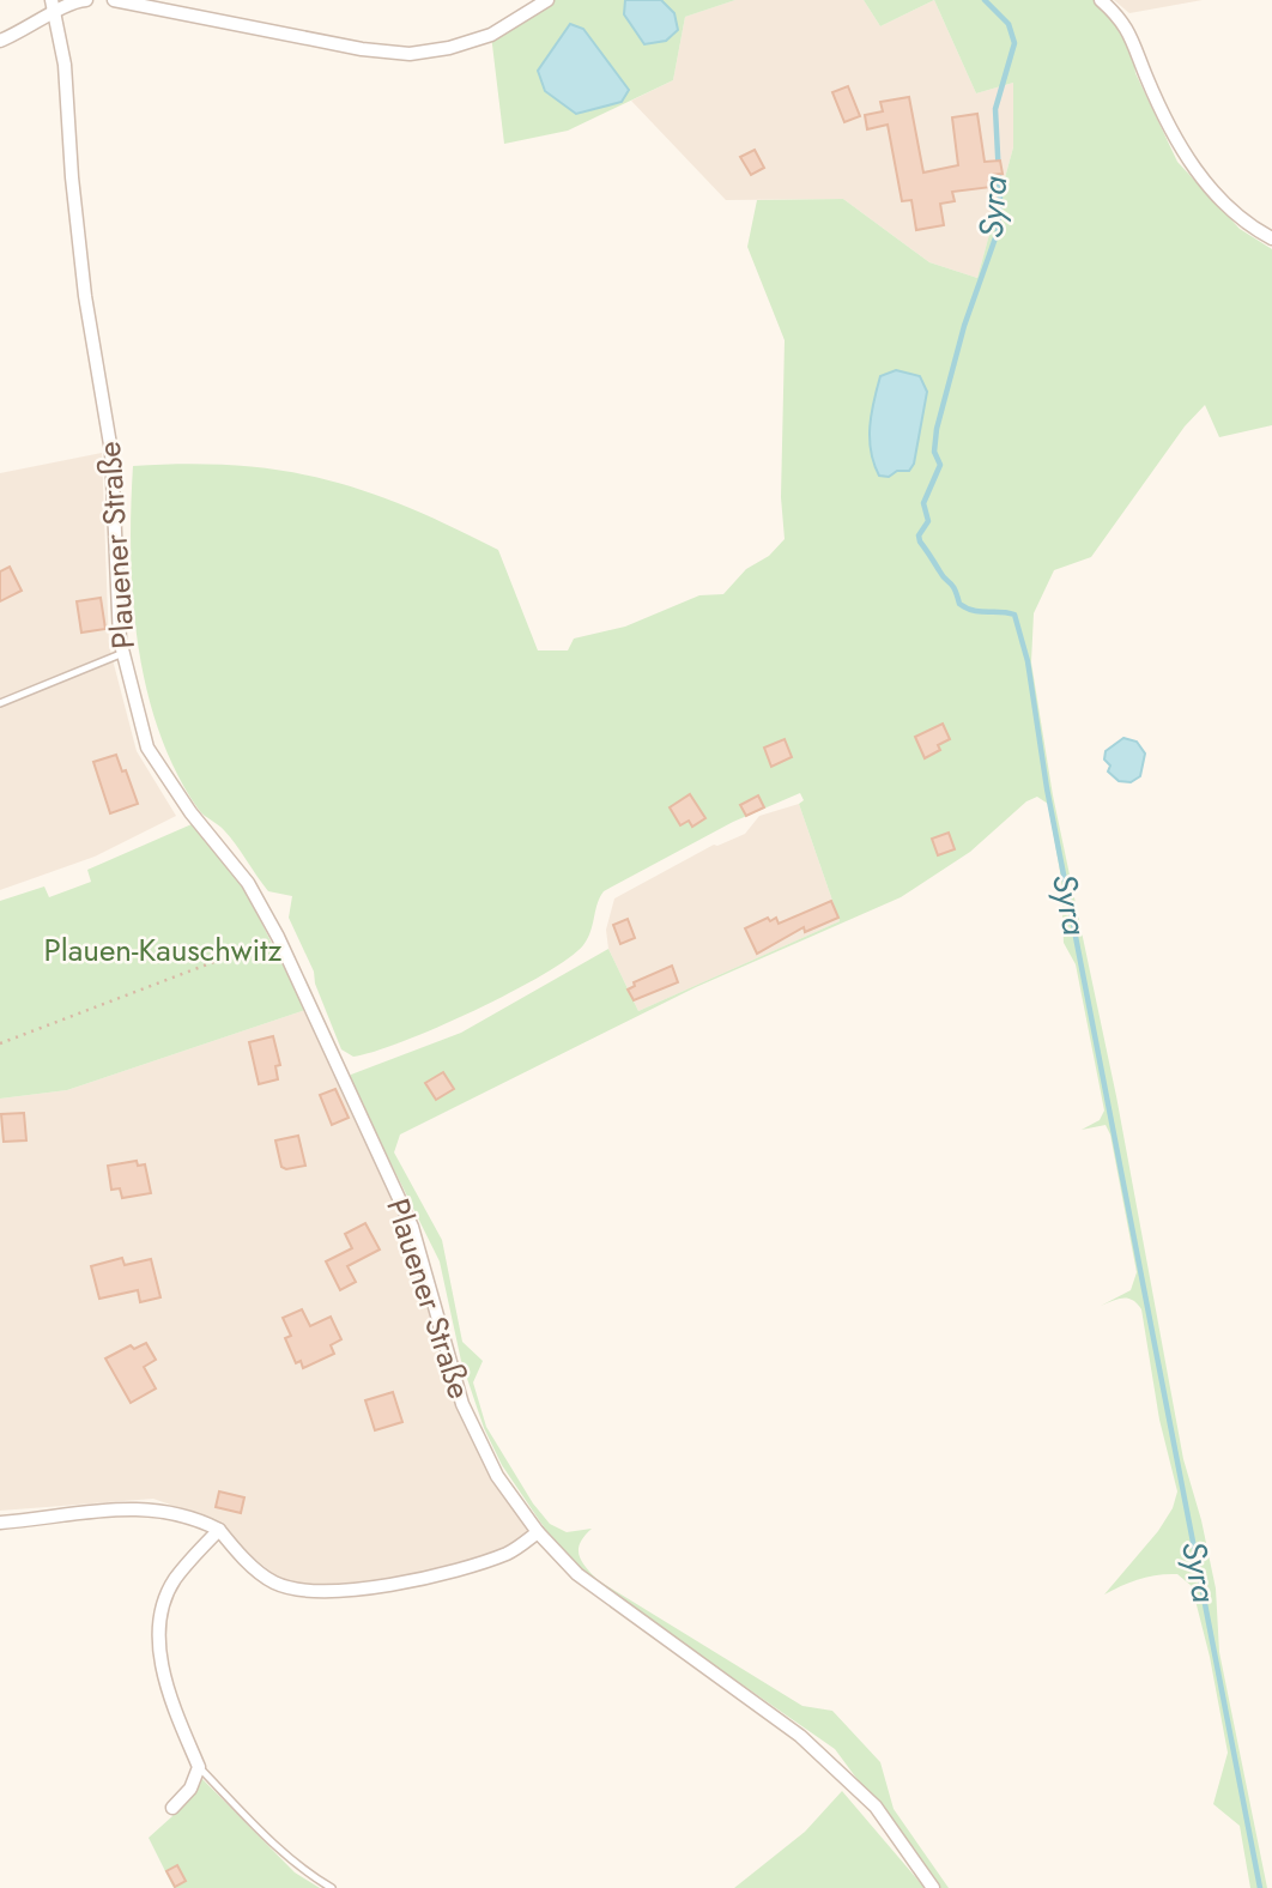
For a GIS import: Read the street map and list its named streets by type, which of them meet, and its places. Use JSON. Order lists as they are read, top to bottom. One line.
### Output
{"streets":{"street":["Plauener Straße"]},"water":["Syra"],"parks":["Plauen-Kauschwitz"]}
